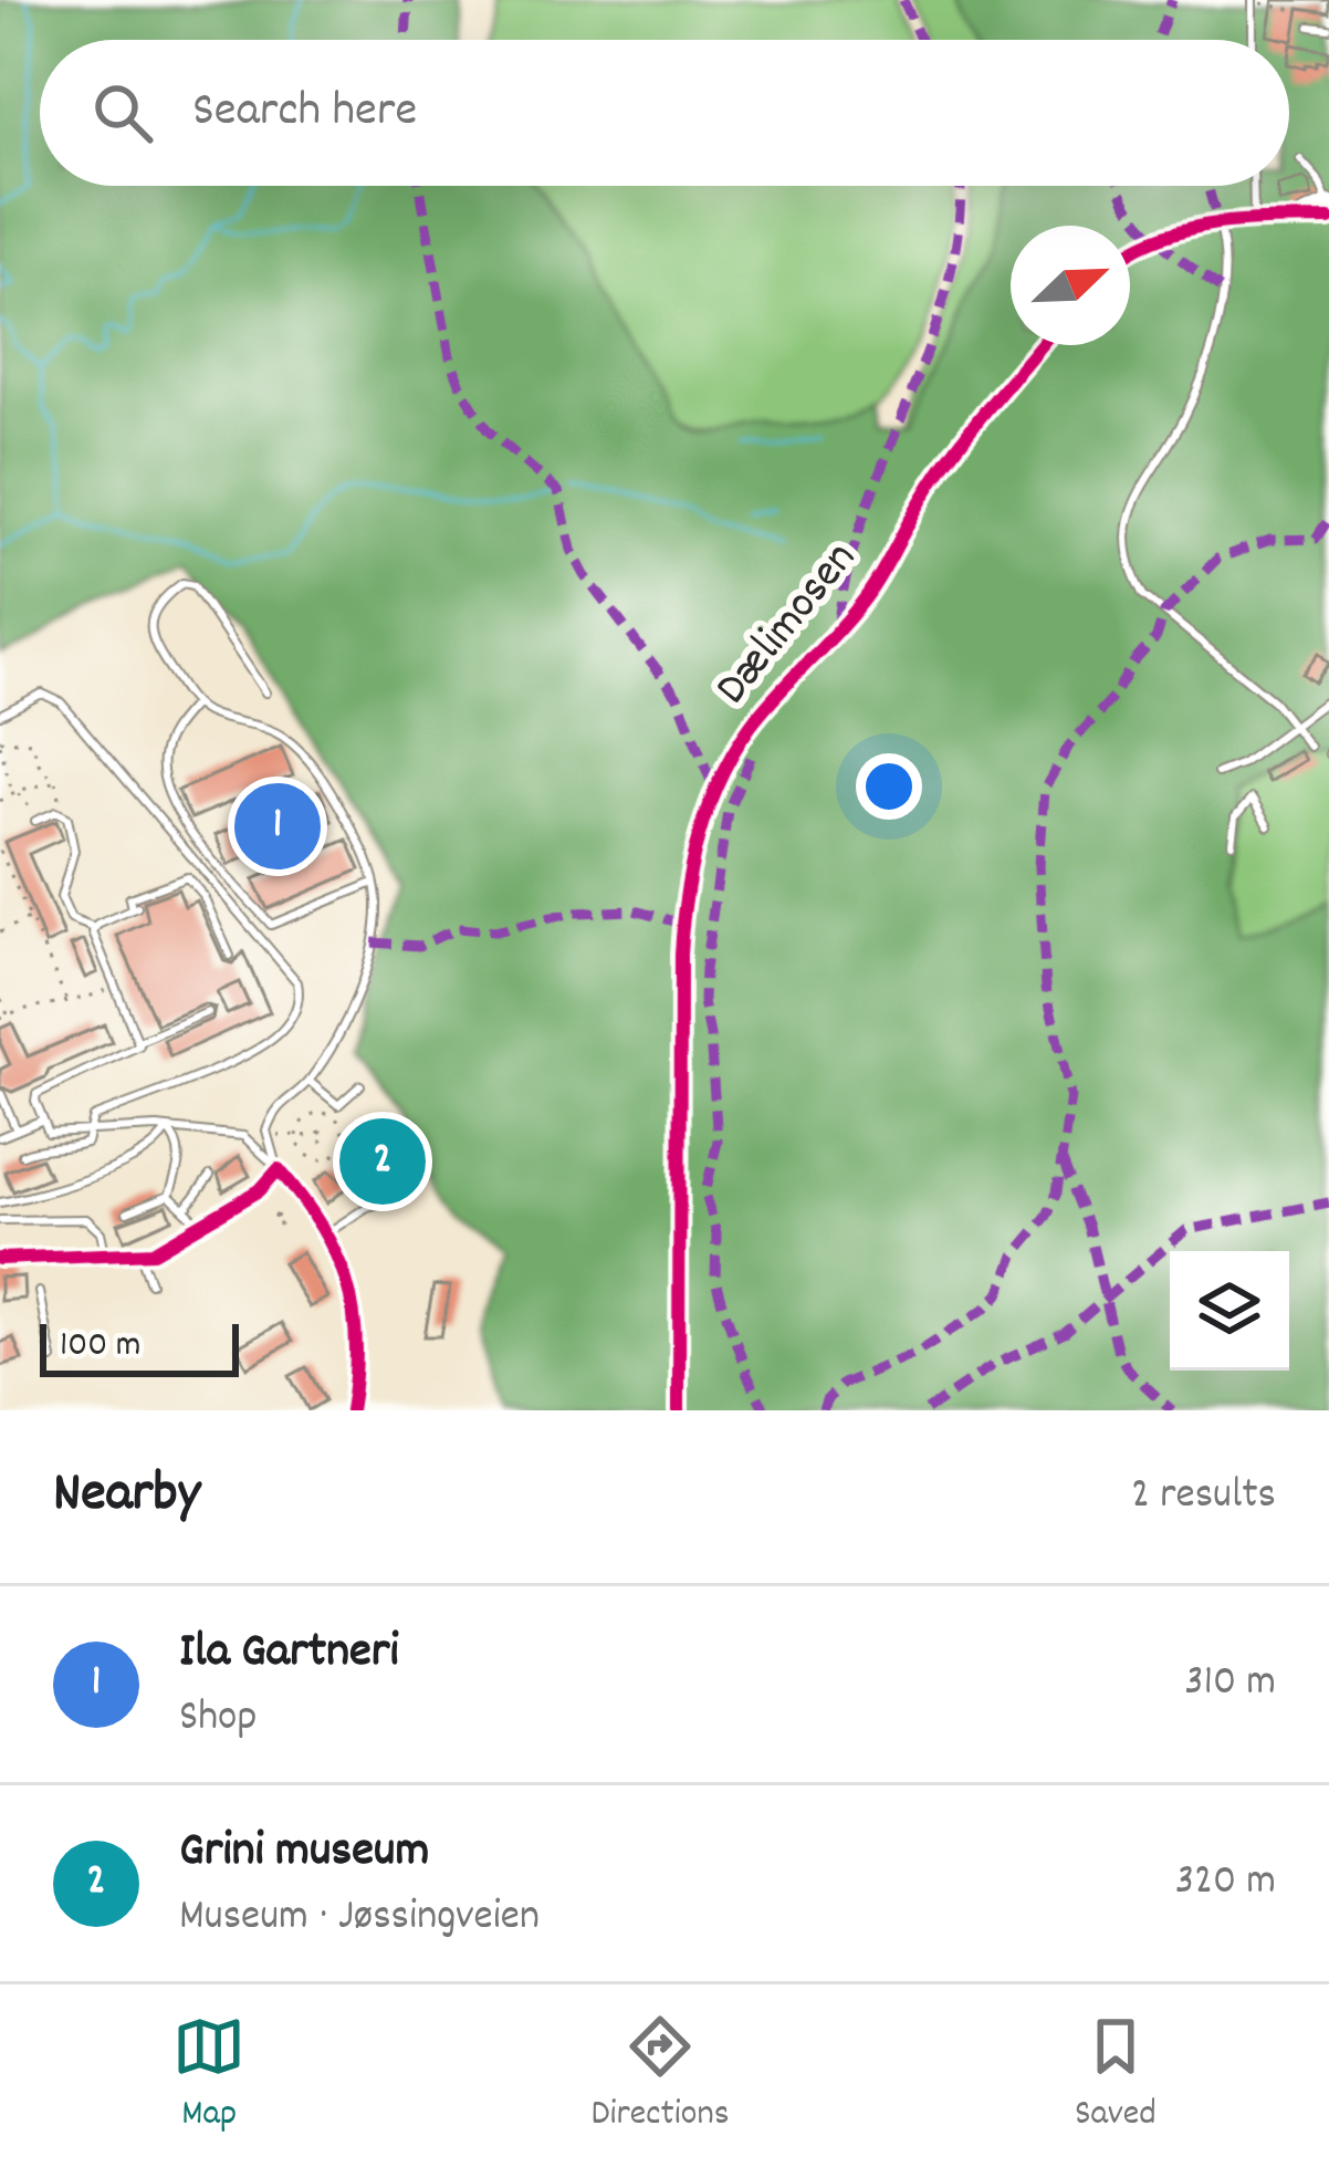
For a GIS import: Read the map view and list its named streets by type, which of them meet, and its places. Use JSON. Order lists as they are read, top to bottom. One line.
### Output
{"streets":{"street":["Dælimosen"]},"scale_bar":"100 m","north":"top right","page":{"search":"Search here","pins":["1","2"],"scale":"100 m","heading":["Nearby","2 results"],"list":[{"mark":"1","name":"Ila Gartneri","note":"Shop","value":"310 m"},{"mark":"2","name":"Grini museum","note":"Museum · Jøssingveien","value":"320 m"}],"nav":["Map","Directions","Saved"]}}
